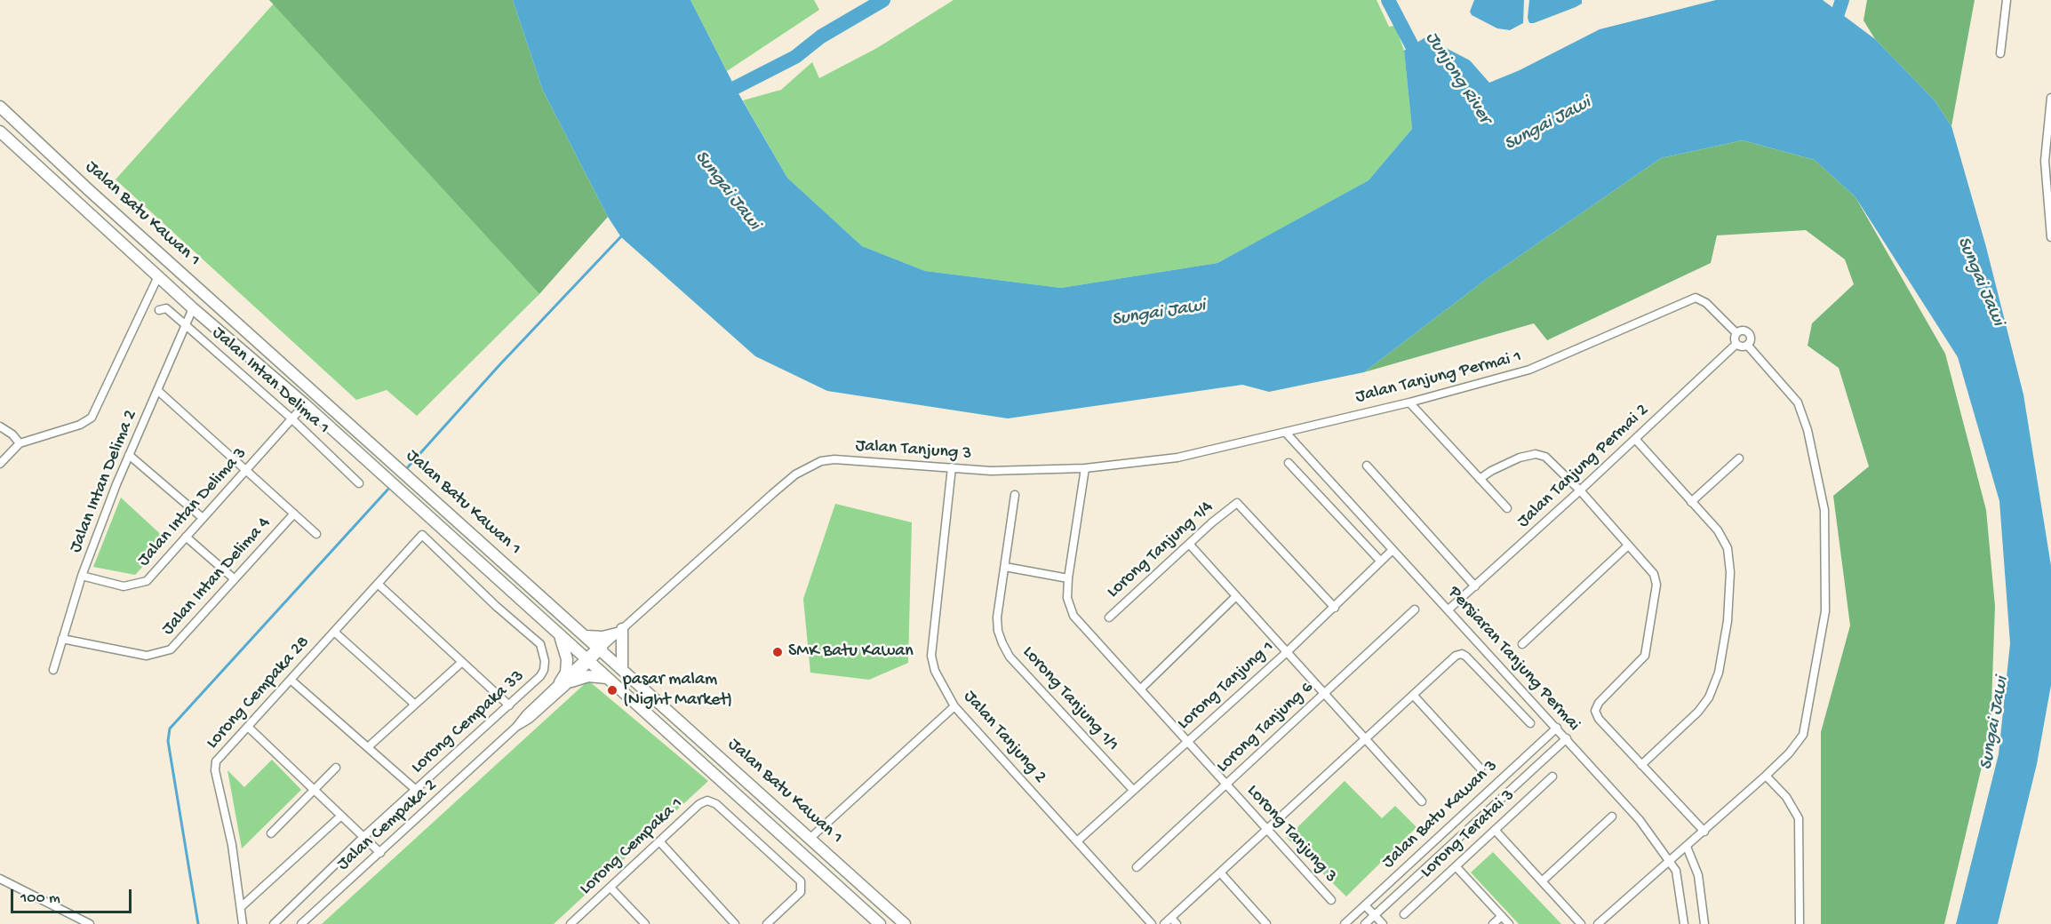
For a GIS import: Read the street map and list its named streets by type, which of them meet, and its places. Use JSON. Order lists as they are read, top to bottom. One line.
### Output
{"streets":{"street":["Jalan Batu Kawan 1","Jalan Tanjung Permai 1","Jalan Intan Delima 1","Jalan Tanjung 3","Jalan Tanjung Permai 2","Jalan Intan Delima 2","Jalan Intan Delima 3","Lorong Tanjung 1/4","Jalan Intan Delima 4","Persiaran Tanjung Permai","Lorong Tanjung 1","Lorong Cempaka 28","Lorong Tanjung 1/1","Lorong Cempaka 33","Lorong Tanjung 6","Jalan Tanjung 2","Jalan Batu Kawan 3","Jalan Cempaka 2","Lorong Tanjung 3","Lorong Teratai 3","Lorong Cempaka 1"]},"crossings":[["Jalan Batu Kawan 1","Jalan Tanjung 3"],["Jalan Batu Kawan 1","Jalan Intan Delima 2"],["Jalan Batu Kawan 1","Jalan Intan Delima 3"],["Jalan Batu Kawan 1","Jalan Cempaka 2"],["Jalan Tanjung Permai 1","Jalan Tanjung 3"],["Jalan Tanjung Permai 1","Jalan Tanjung Permai 2"],["Jalan Tanjung Permai 1","Persiaran Tanjung Permai"],["Jalan Intan Delima 1","Jalan Intan Delima 2"],["Jalan Intan Delima 1","Jalan Intan Delima 3"],["Jalan Tanjung 3","Persiaran Tanjung Permai"],["Jalan Tanjung 3","Jalan Tanjung 2"],["Jalan Tanjung 3","Jalan Cempaka 2"],["Jalan Tanjung 3","Lorong Tanjung 3"],["Jalan Tanjung Permai 2","Persiaran Tanjung Permai"],["Jalan Intan Delima 2","Jalan Intan Delima 3"],["Jalan Intan Delima 2","Jalan Intan Delima 4"],["Lorong Tanjung 1/4","Lorong Tanjung 1"],["Persiaran Tanjung Permai","Lorong Tanjung 1"],["Persiaran Tanjung Permai","Jalan Batu Kawan 3"],["Lorong Tanjung 1","Lorong Tanjung 1/1"],["Lorong Tanjung 1","Jalan Tanjung 2"],["Lorong Tanjung 1","Lorong Tanjung 3"],["Lorong Cempaka 28","Lorong Cempaka 33"],["Lorong Tanjung 6","Lorong Tanjung 3"]],"water":["Junjong River","Sungai Jawi"],"places":["SMK Batu Kawan","pasar malam (Night Market)"],"scale_bar":"100 m"}
